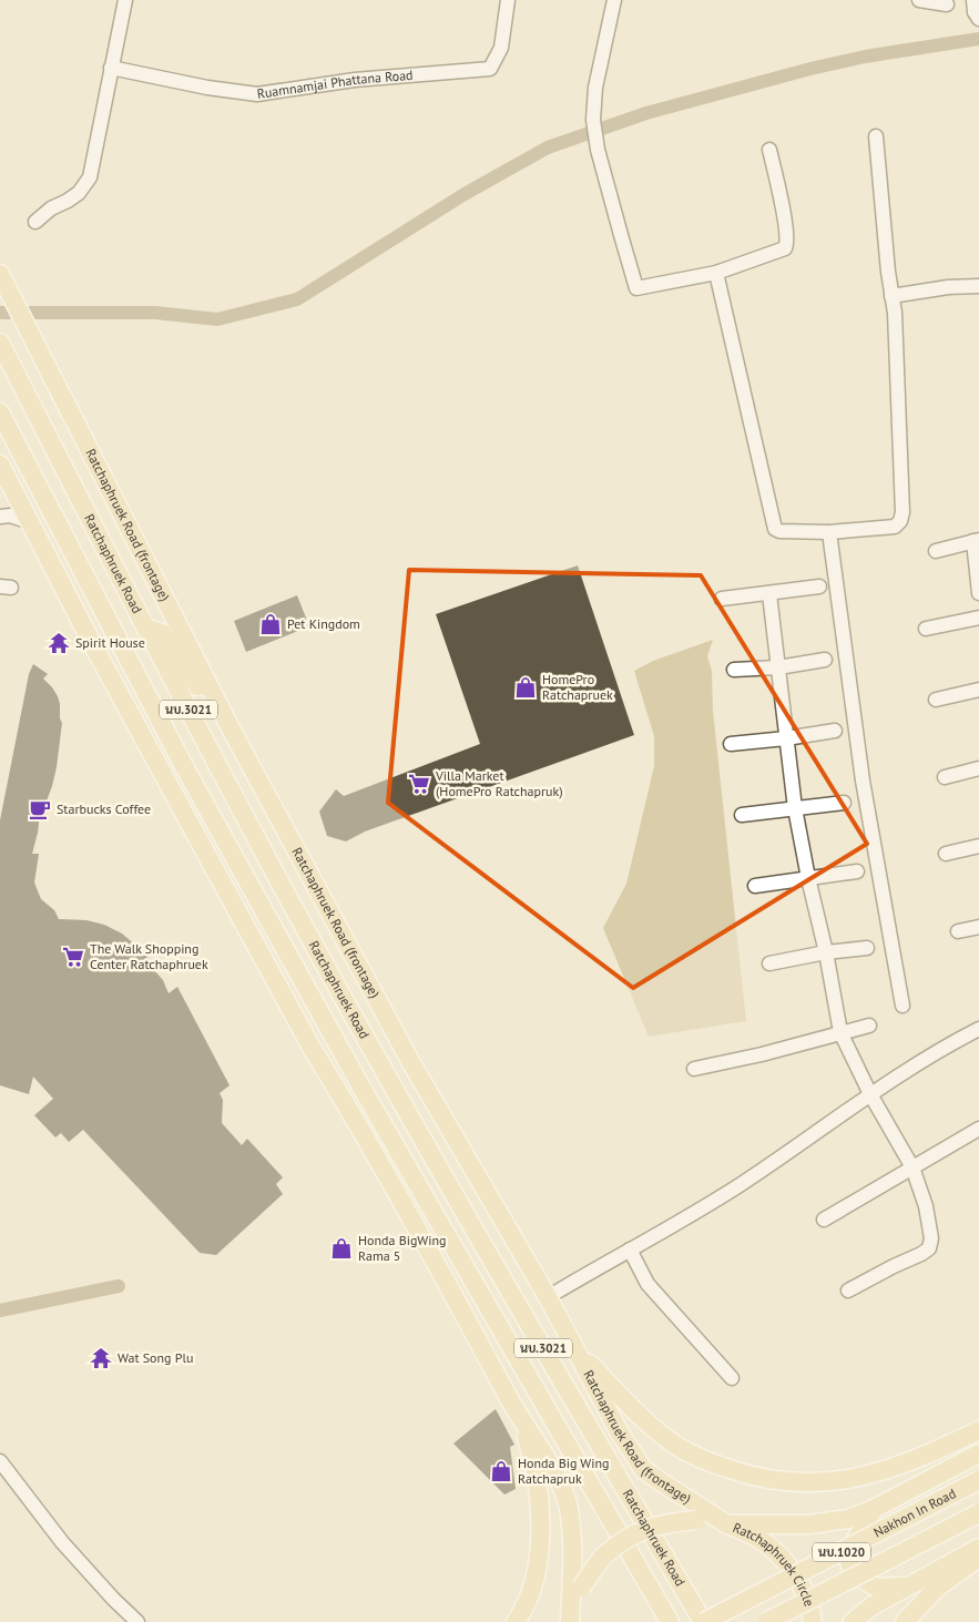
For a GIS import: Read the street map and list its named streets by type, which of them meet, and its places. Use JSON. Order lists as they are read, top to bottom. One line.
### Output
{"streets":{"main road":["Ratchaphruek Road (frontage)","Ratchaphruek Road","นบ.3021","Nakhon In Road","นบ.1020","Ratchaphruek Circle"],"street":["Ruamnamjai Phattana Road"]},"crossings":[["Ratchaphruek Road (frontage)","Nakhon In Road"],["Ratchaphruek Road (frontage)","Ratchaphruek Circle"],["Ratchaphruek Road","Nakhon In Road"],["Nakhon In Road","Ratchaphruek Circle"]],"places":{"shop":["Pet Kingdom","HomePro Ratchapruek","Honda BigWing Rama 5","Honda Big Wing Ratchapruk"],"temple":["Spirit House","Wat Song Plu"],"supermarket":["Villa Market (HomePro Ratchapruk)","The Walk Shopping Center Ratchaphruek"],"cafe":["Starbucks Coffee"]}}
